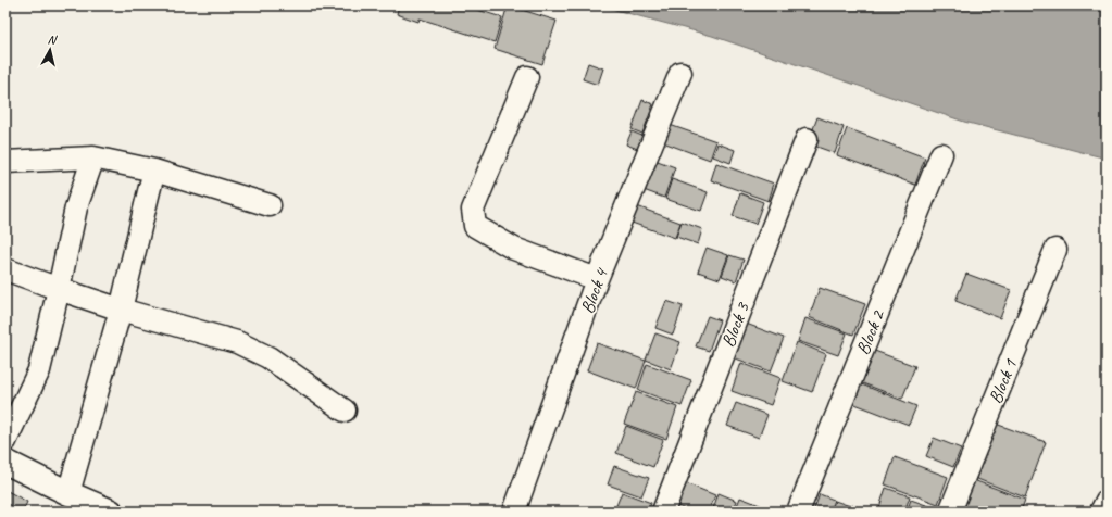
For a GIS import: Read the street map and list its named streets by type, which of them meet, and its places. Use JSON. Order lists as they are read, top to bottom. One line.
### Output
{"streets":{"street":["Block 4","Block 3","Block 2","Block 1"]},"north":"top"}
